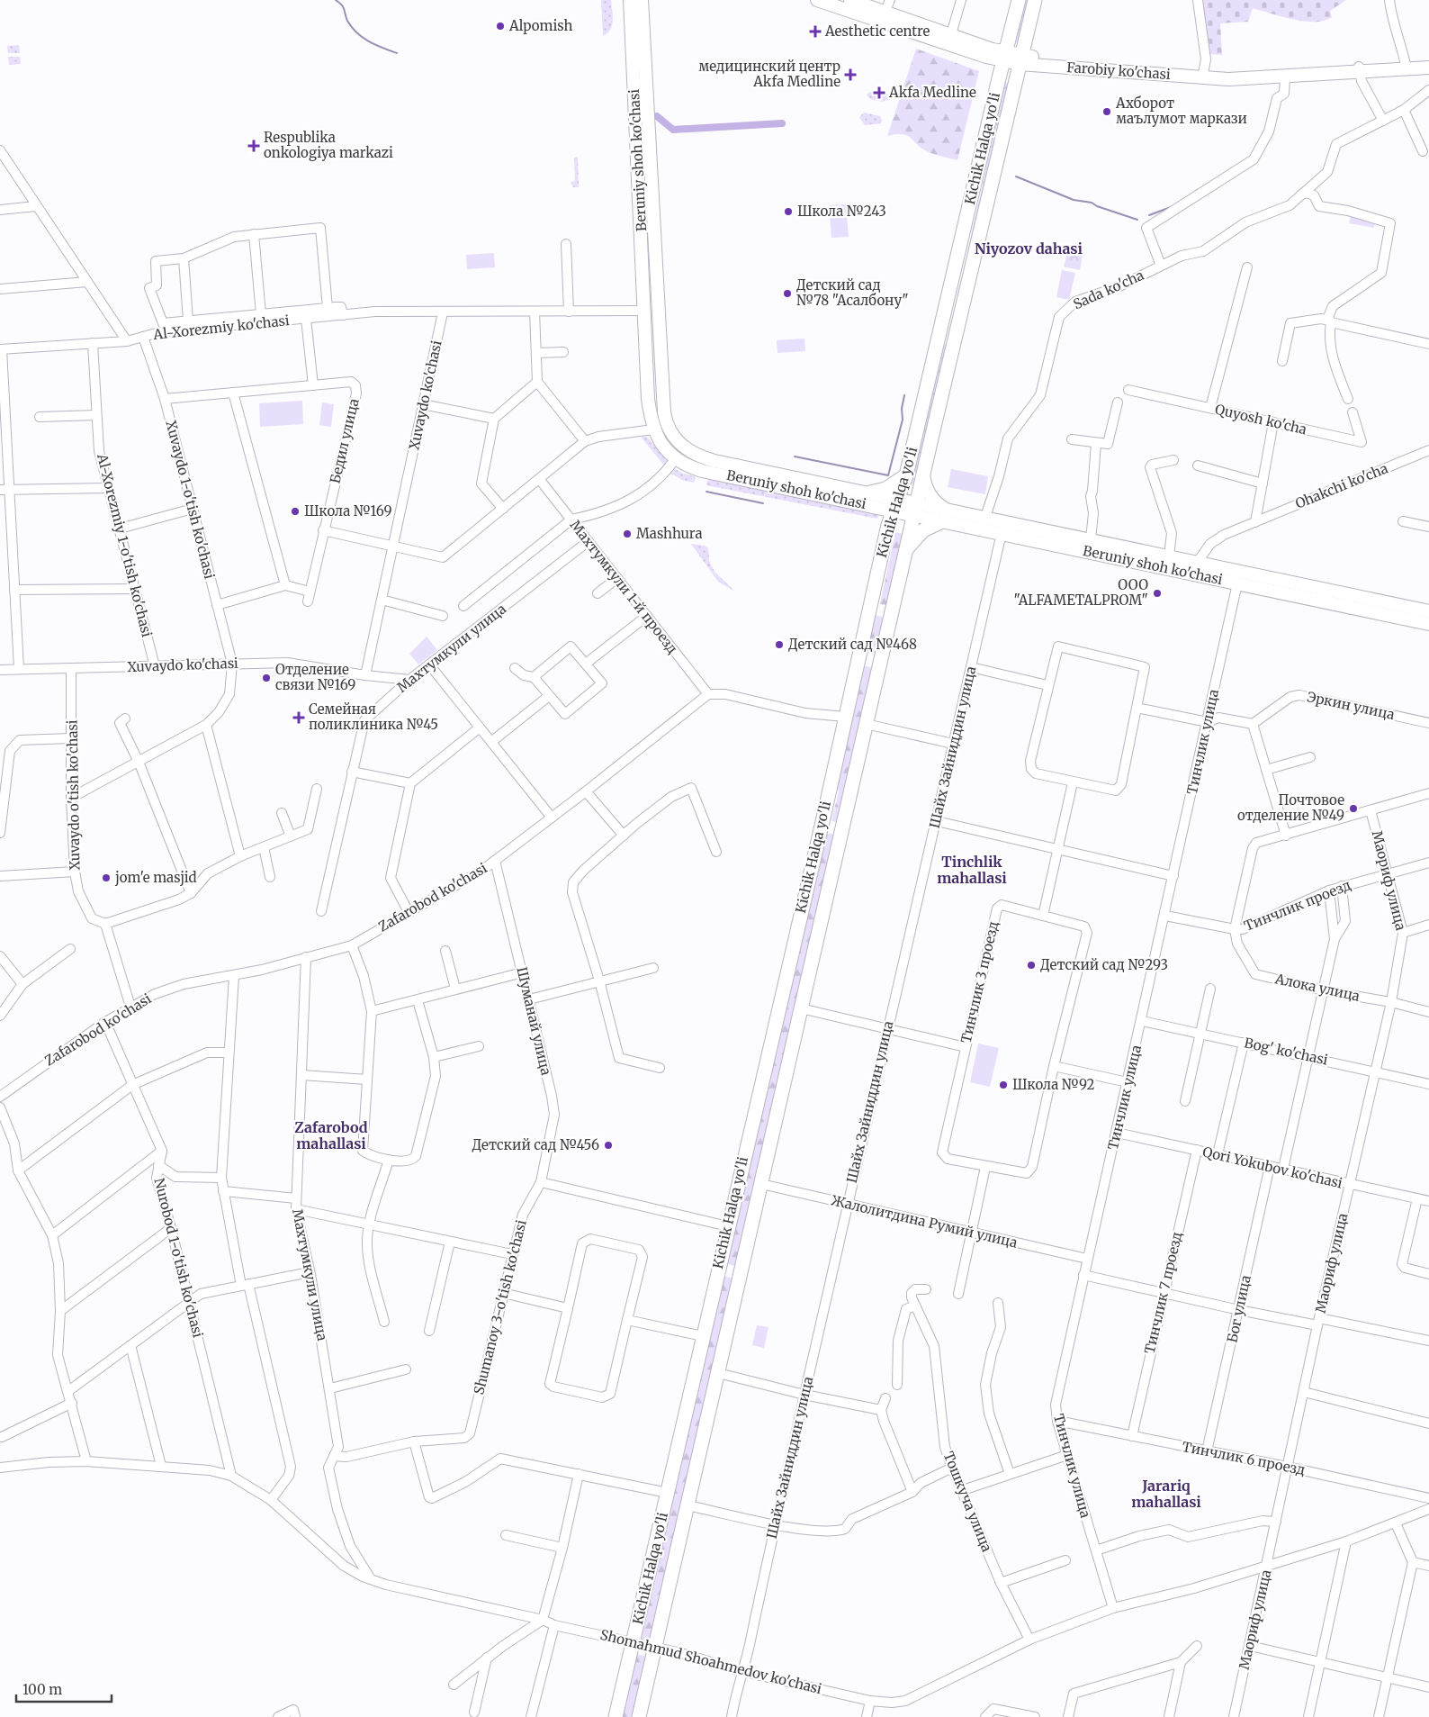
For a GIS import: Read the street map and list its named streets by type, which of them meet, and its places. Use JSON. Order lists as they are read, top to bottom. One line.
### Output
{"streets":{"highway":["Kichik Halqa yo'li"],"main road":["Farobiy ko'chasi","Beruniy shoh ko'chasi"],"street":["Sada ko'cha","Al-Xorezmiy ko'chasi","Xuvaydo ko'chasi","Quyosh ko'cha","Бедил улица","Ohakchi ko'cha","Xuvaydo 1-o'tish ko'chasi","Al-Xorezmiy 1-o'tish ko'chasi","Махтумкули 1-й проезд","Махтумкули улица","Эркин улица","Тинчлик улица","Шайх Зайниддин улица","Xuvaydo o'tish ko'chasi","Маориф улица","Zafarobod ko'chasi","Тинчлик проезд","Тинчлик 3 проезд","Алока улица","Шуманай улица","Bog' ko'chasi","Qori Yokubov ko'chasi","Жалолитдина Румий улица","Nurobod 1-o'tish ko'chasi","Тинчлик 7 проезд","Shumanoy 3-o'tish ko'chasi","Бог улица","Тинчлик 6 проезд","Тошкуча улица","Shomahmud Shoahmedov ko'chasi"]},"crossings":[["Farobiy ko'chasi","Kichik Halqa yo'li"],["Kichik Halqa yo'li","Beruniy shoh ko'chasi"],["Kichik Halqa yo'li","Жалолитдина Румий улица"],["Kichik Halqa yo'li","Shomahmud Shoahmedov ko'chasi"],["Beruniy shoh ko'chasi","Sada ko'cha"],["Beruniy shoh ko'chasi","Ohakchi ko'cha"],["Beruniy shoh ko'chasi","Тинчлик улица"],["Beruniy shoh ko'chasi","Шайх Зайниддин улица"],["Al-Xorezmiy ko'chasi","Xuvaydo ko'chasi"],["Al-Xorezmiy ko'chasi","Xuvaydo 1-o'tish ko'chasi"],["Al-Xorezmiy ko'chasi","Al-Xorezmiy 1-o'tish ko'chasi"],["Xuvaydo ko'chasi","Xuvaydo 1-o'tish ko'chasi"],["Xuvaydo ko'chasi","Al-Xorezmiy 1-o'tish ko'chasi"],["Xuvaydo ko'chasi","Махтумкули улица"],["Xuvaydo ko'chasi","Xuvaydo o'tish ko'chasi"],["Бедил улица","Xuvaydo 1-o'tish ko'chasi"],["Махтумкули 1-й проезд","Махтумкули улица"],["Махтумкули 1-й проезд","Zafarobod ko'chasi"],["Махтумкули улица","Zafarobod ko'chasi"],["Махтумкули улица","Shumanoy 3-o'tish ko'chasi"],["Махтумкули улица","Shomahmud Shoahmedov ko'chasi"],["Тинчлик улица","Тинчлик проезд"],["Тинчлик улица","Bog' ko'chasi"],["Тинчлик улица","Qori Yokubov ko'chasi"],["Тинчлик улица","Жалолитдина Румий улица"],["Тинчлик улица","Тинчлик 6 проезд"],["Тинчлик улица","Shomahmud Shoahmedov ko'chasi"],["Шайх Зайниддин улица","Жалолитдина Румий улица"],["Шайх Зайниддин улица","Shomahmud Shoahmedov ko'chasi"],["Маориф улица","Тинчлик проезд"],["Маориф улица","Алока улица"],["Маориф улица","Bog' ko'chasi"],["Маориф улица","Qori Yokubov ko'chasi"],["Маориф улица","Тинчлик 6 проезд"],["Маориф улица","Shomahmud Shoahmedov ko'chasi"],["Zafarobod ko'chasi","Шуманай улица"],["Тинчлик проезд","Алока улица"],["Шуманай улица","Shumanoy 3-o'tish ko'chasi"],["Qori Yokubov ko'chasi","Тинчлик 7 проезд"],["Qori Yokubov ko'chasi","Бог улица"],["Nurobod 1-o'tish ko'chasi","Shomahmud Shoahmedov ko'chasi"],["Тинчлик 7 проезд","Тинчлик 6 проезд"],["Бог улица","Тинчлик 6 проезд"],["Тошкуча улица","Shomahmud Shoahmedov ko'chasi"]],"districts":["Niyozov dahasi","Tinchlik mahallasi","Zafarobod mahallasi","Jarariq mahallasi"],"places":{"other":["Alpomish","Ахборот маълумот маркази","Школа №243","Детский сад №78 \"Асалбону\"","Школа №169","Mashhura","OOO \"ALFAMETALPROM\"","Детский сад №468","Отделение связи №169","Почтовое отделение №49","jom'e masjid","Детский сад №293","Школа №92","Детский сад №456"],"health":["Aesthetic centre","медицинский центр Akfa Medline","Akfa Medline","Respublika onkologiya markazi","Семейная поликлиника №45"]},"scale_bar":"100 m"}
